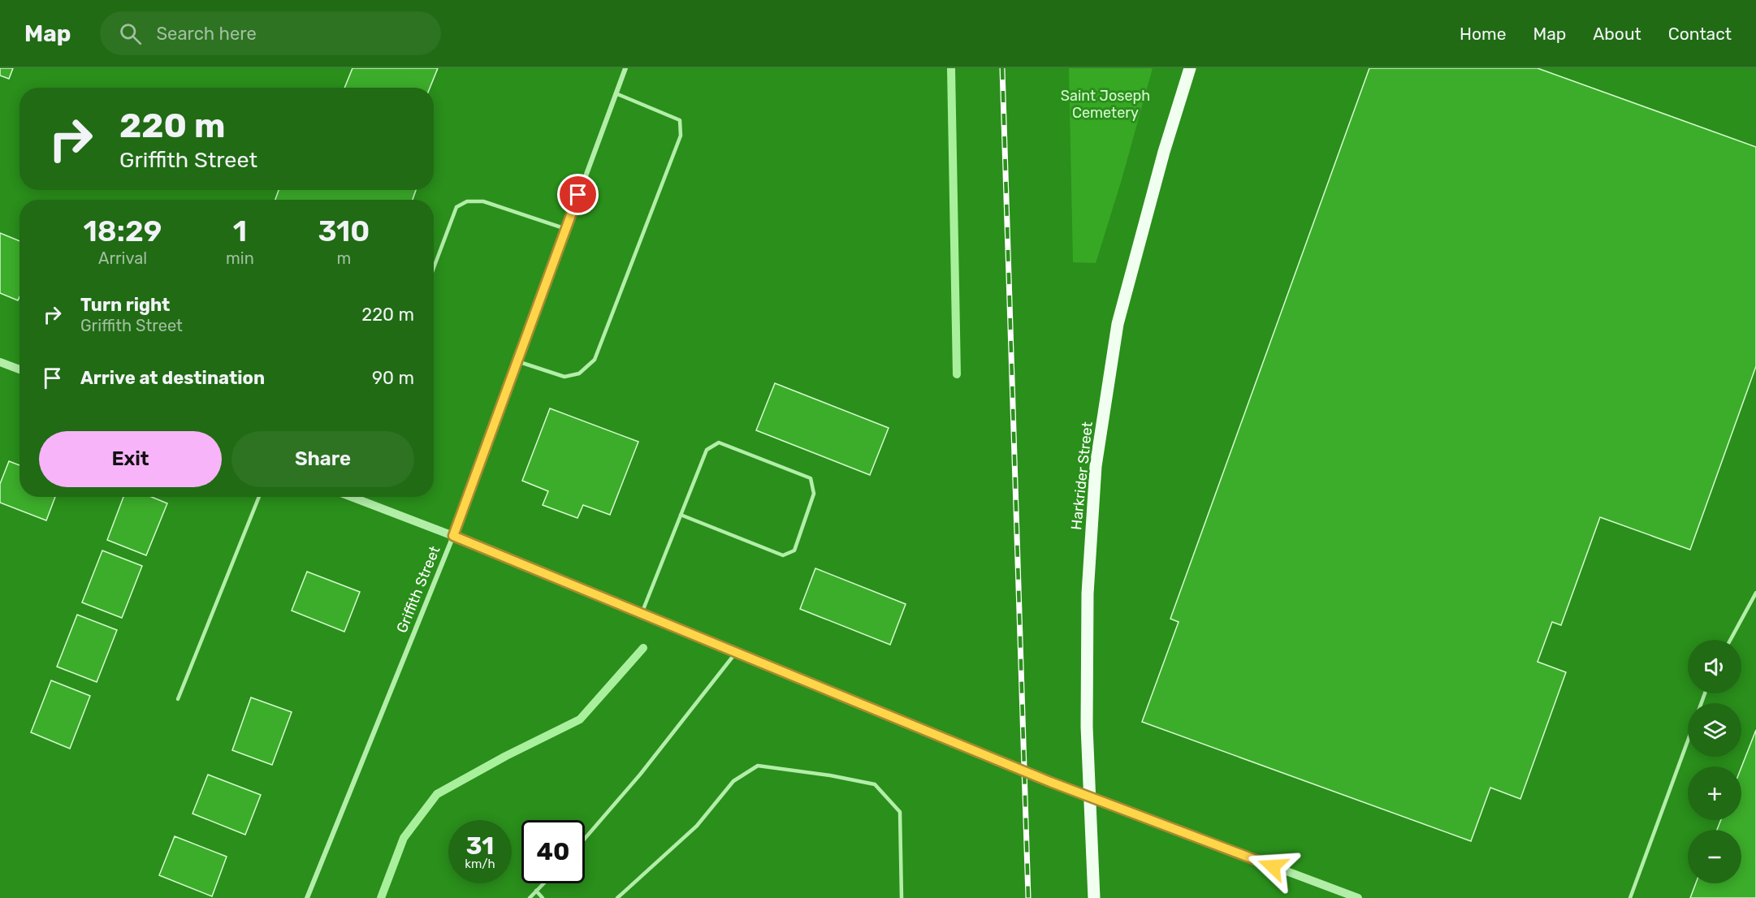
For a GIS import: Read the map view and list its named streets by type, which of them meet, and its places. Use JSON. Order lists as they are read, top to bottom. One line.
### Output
{"streets":{"main road":["Harkrider Street"],"street":["Griffith Street"]},"parks":["Saint Joseph Cemetery"],"page":{"header":"Map","search":"Search here","nav":["Home","Map","About","Contact"],"turn":["220 m","Griffith Street"],"eta":["18:29","Arrival","1","min","310","m"],"list":[{"name":"Turn right","note":"Griffith Street","value":"220 m"},{"name":"Arrive at destination","value":"90 m"}],"buttons":["Exit","Share"],"map_buttons":["+","−"],"speed":"31 km/h","limit":"40"}}
